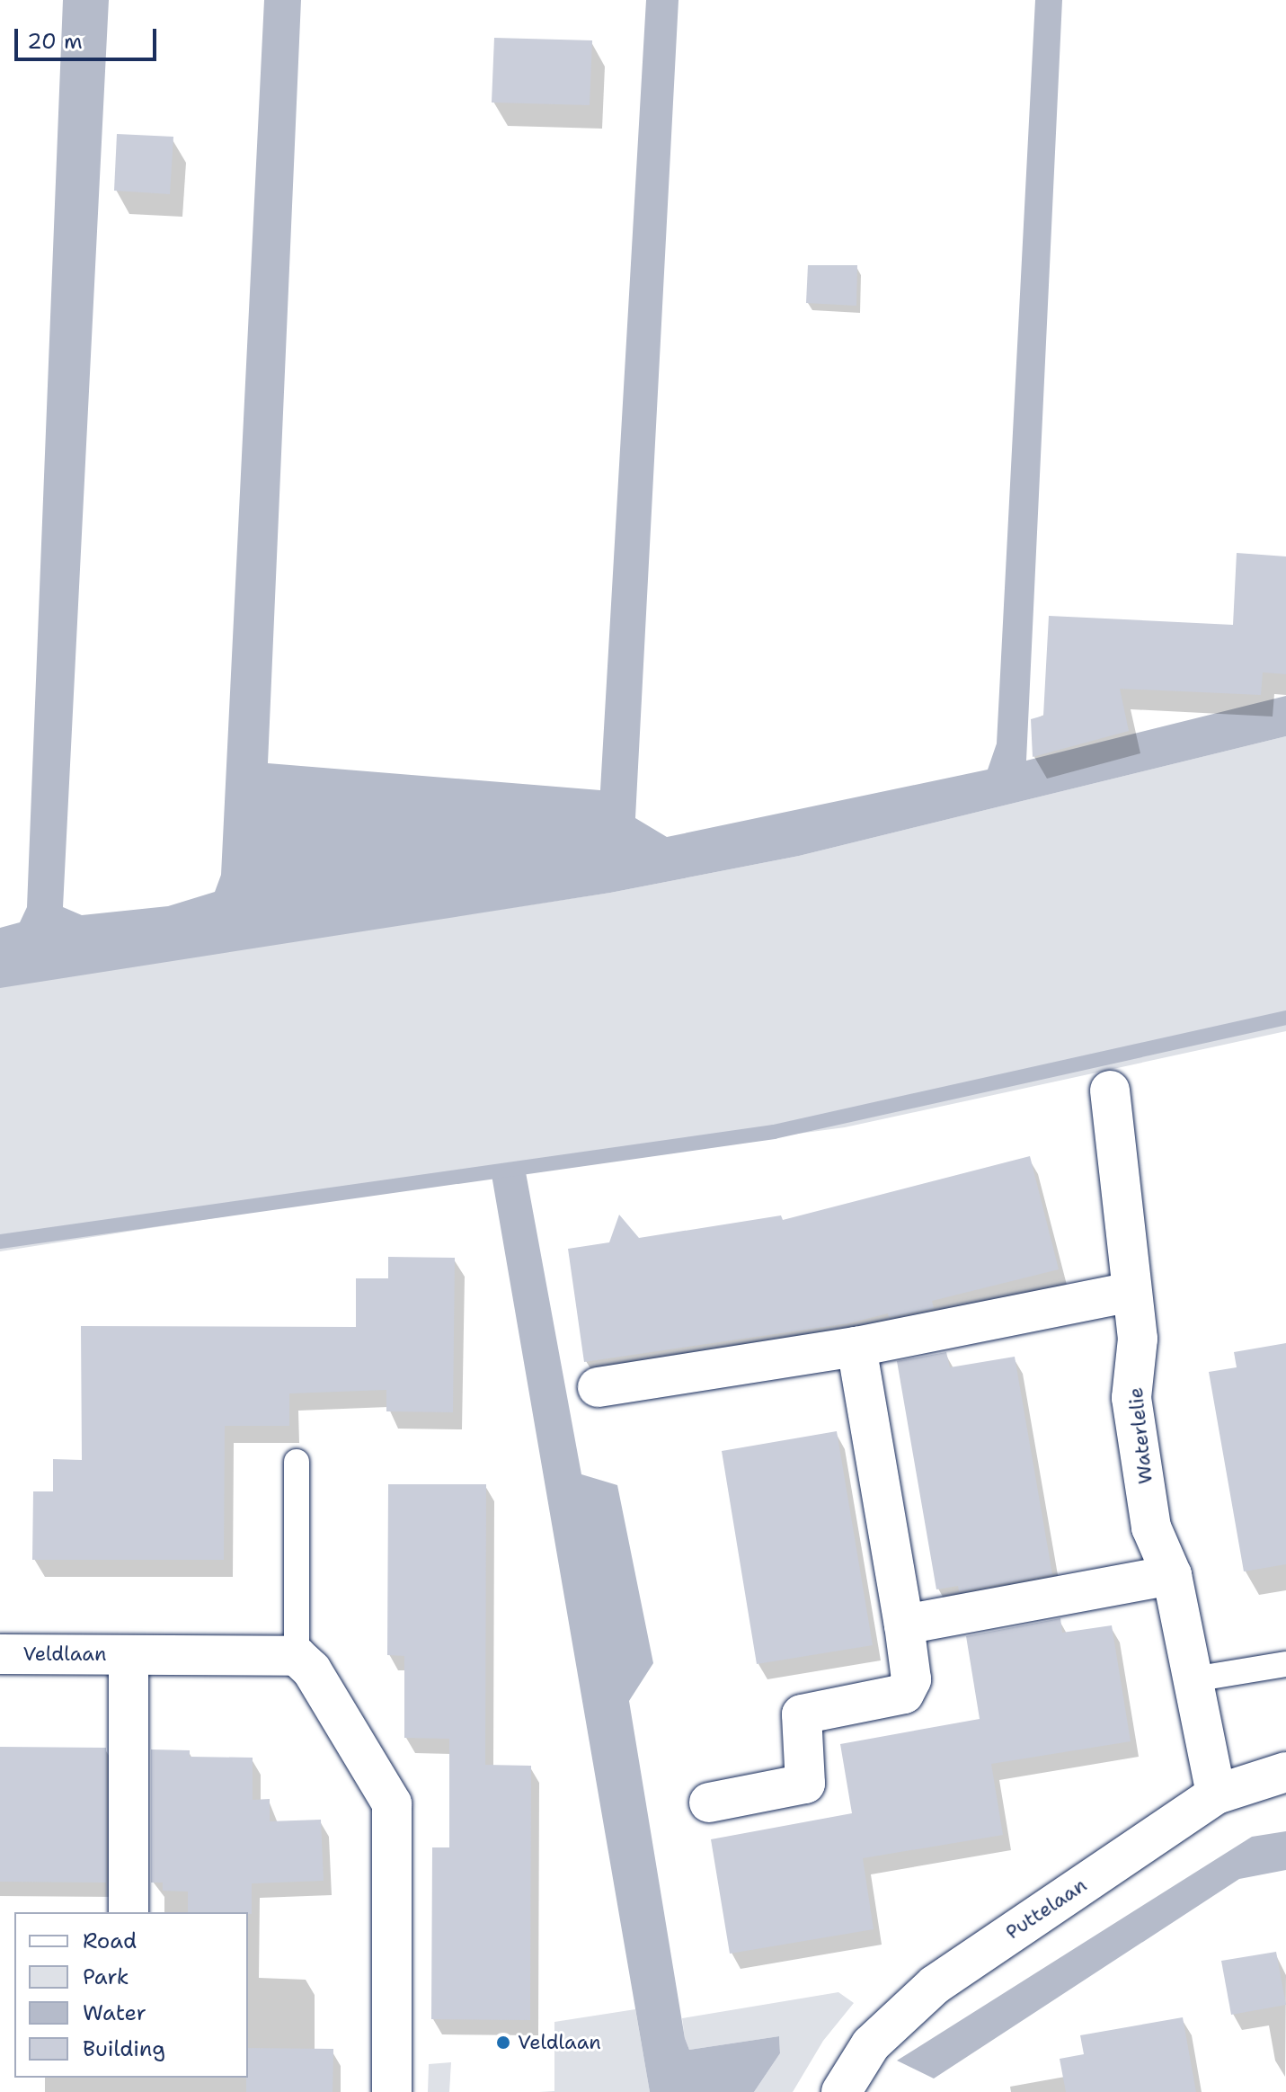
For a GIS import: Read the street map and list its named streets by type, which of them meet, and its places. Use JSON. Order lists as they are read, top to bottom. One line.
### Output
{"streets":{"street":["Waterlelie","Veldlaan","Puttelaan"]},"crossings":[["Waterlelie","Puttelaan"]],"places":["Veldlaan"],"legend":["Road","Park","Water","Building"],"scale_bar":"20 m"}
